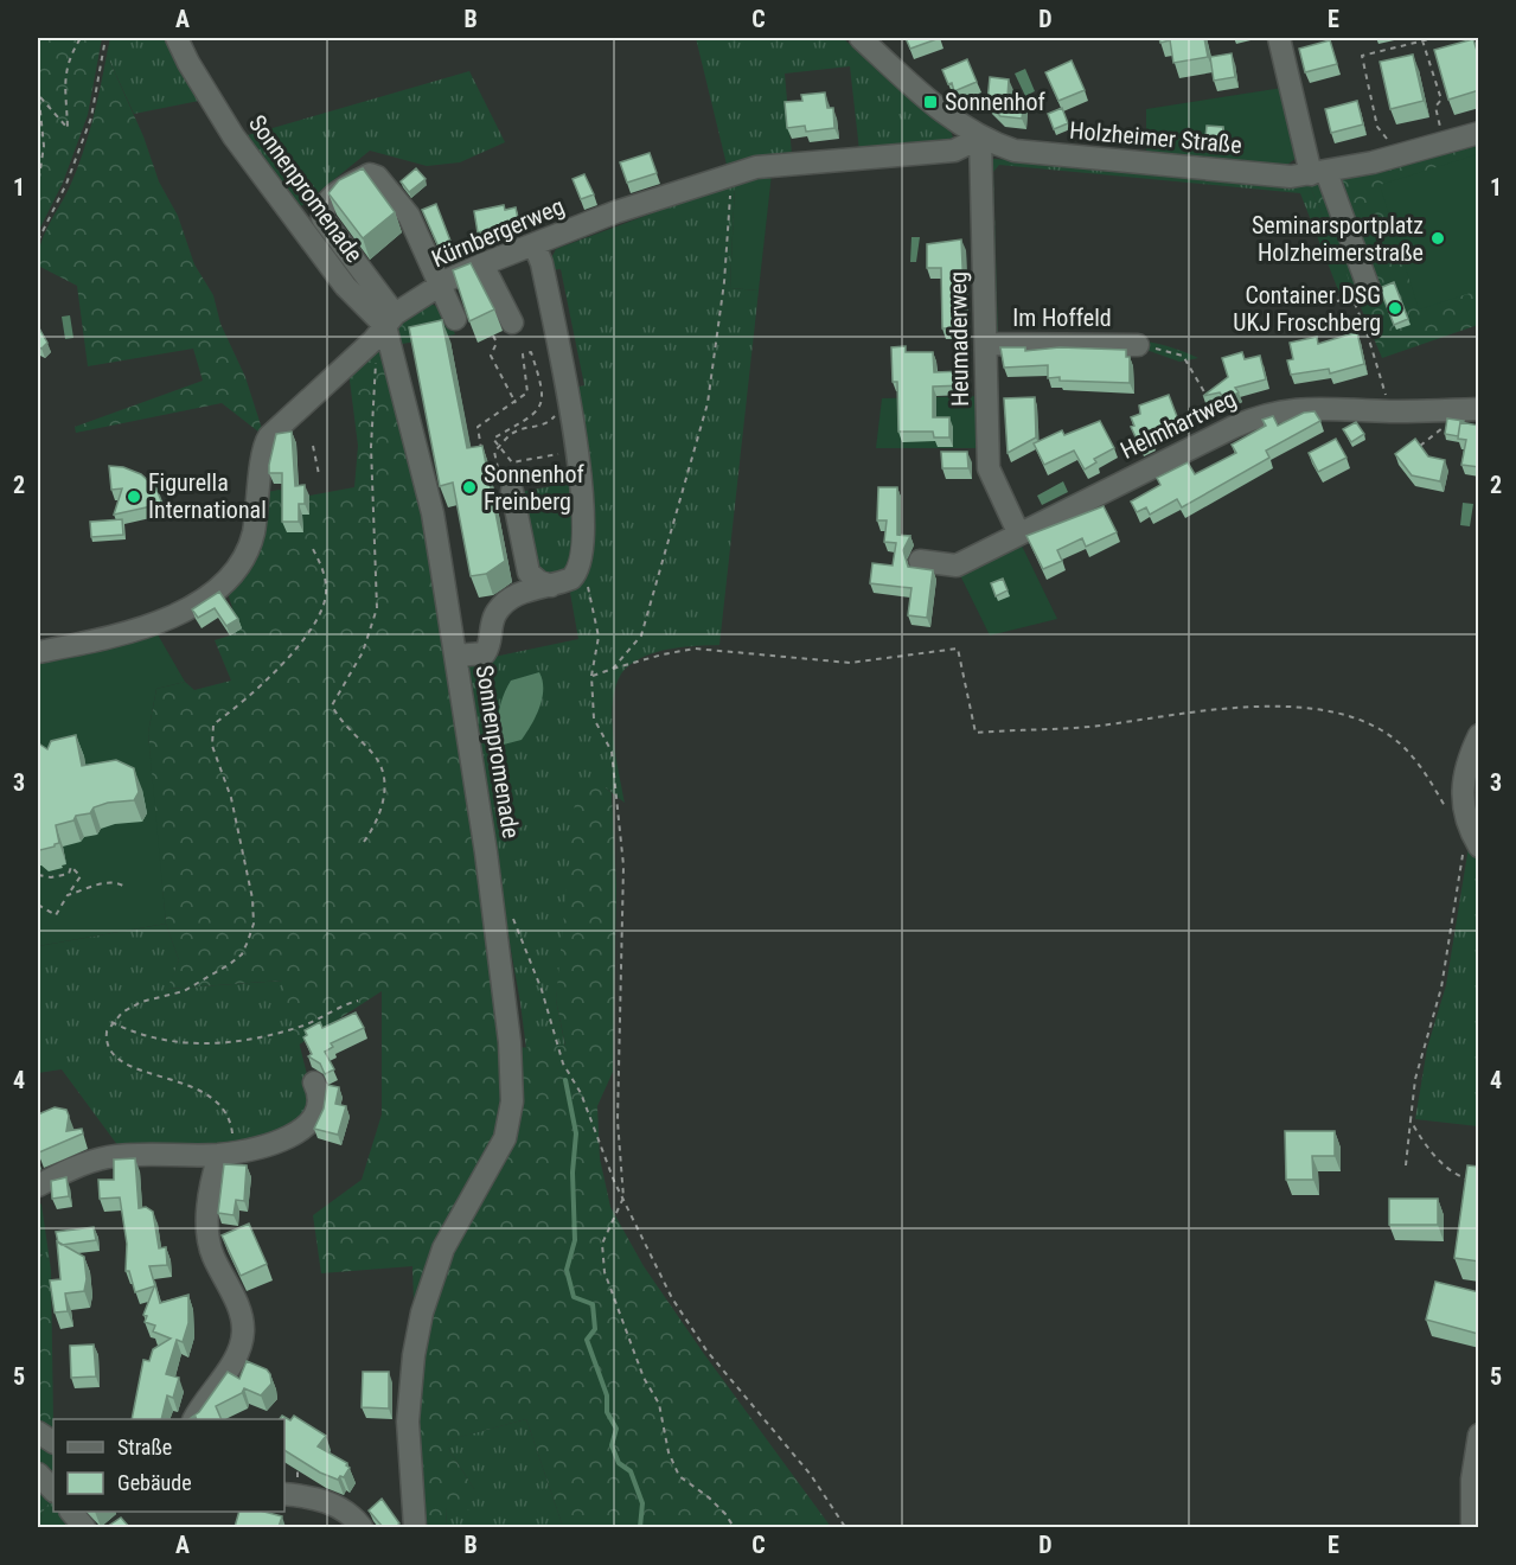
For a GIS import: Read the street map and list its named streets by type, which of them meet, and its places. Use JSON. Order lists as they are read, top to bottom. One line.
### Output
{"streets":{"street":["Holzheimer Straße","Sonnenpromenade","Kürnbergerweg","Im Hoffeld","Heumaderweg","Helmhartweg"]},"crossings":[["Holzheimer Straße","Kürnbergerweg"],["Holzheimer Straße","Heumaderweg"],["Sonnenpromenade","Kürnbergerweg"],["Kürnbergerweg","Heumaderweg"],["Im Hoffeld","Heumaderweg"],["Heumaderweg","Helmhartweg"]],"places":{"transit":["Sonnenhof"],"other":["Seminarsportplatz Holzheimerstraße","Container DSG UKJ Froschberg","Sonnenhof Freinberg","Figurella International"]},"legend":["Straße","Gebäude"],"grid":{"columns":["A","B","C","D","E"],"rows":["1","2","3","4","5"]}}
